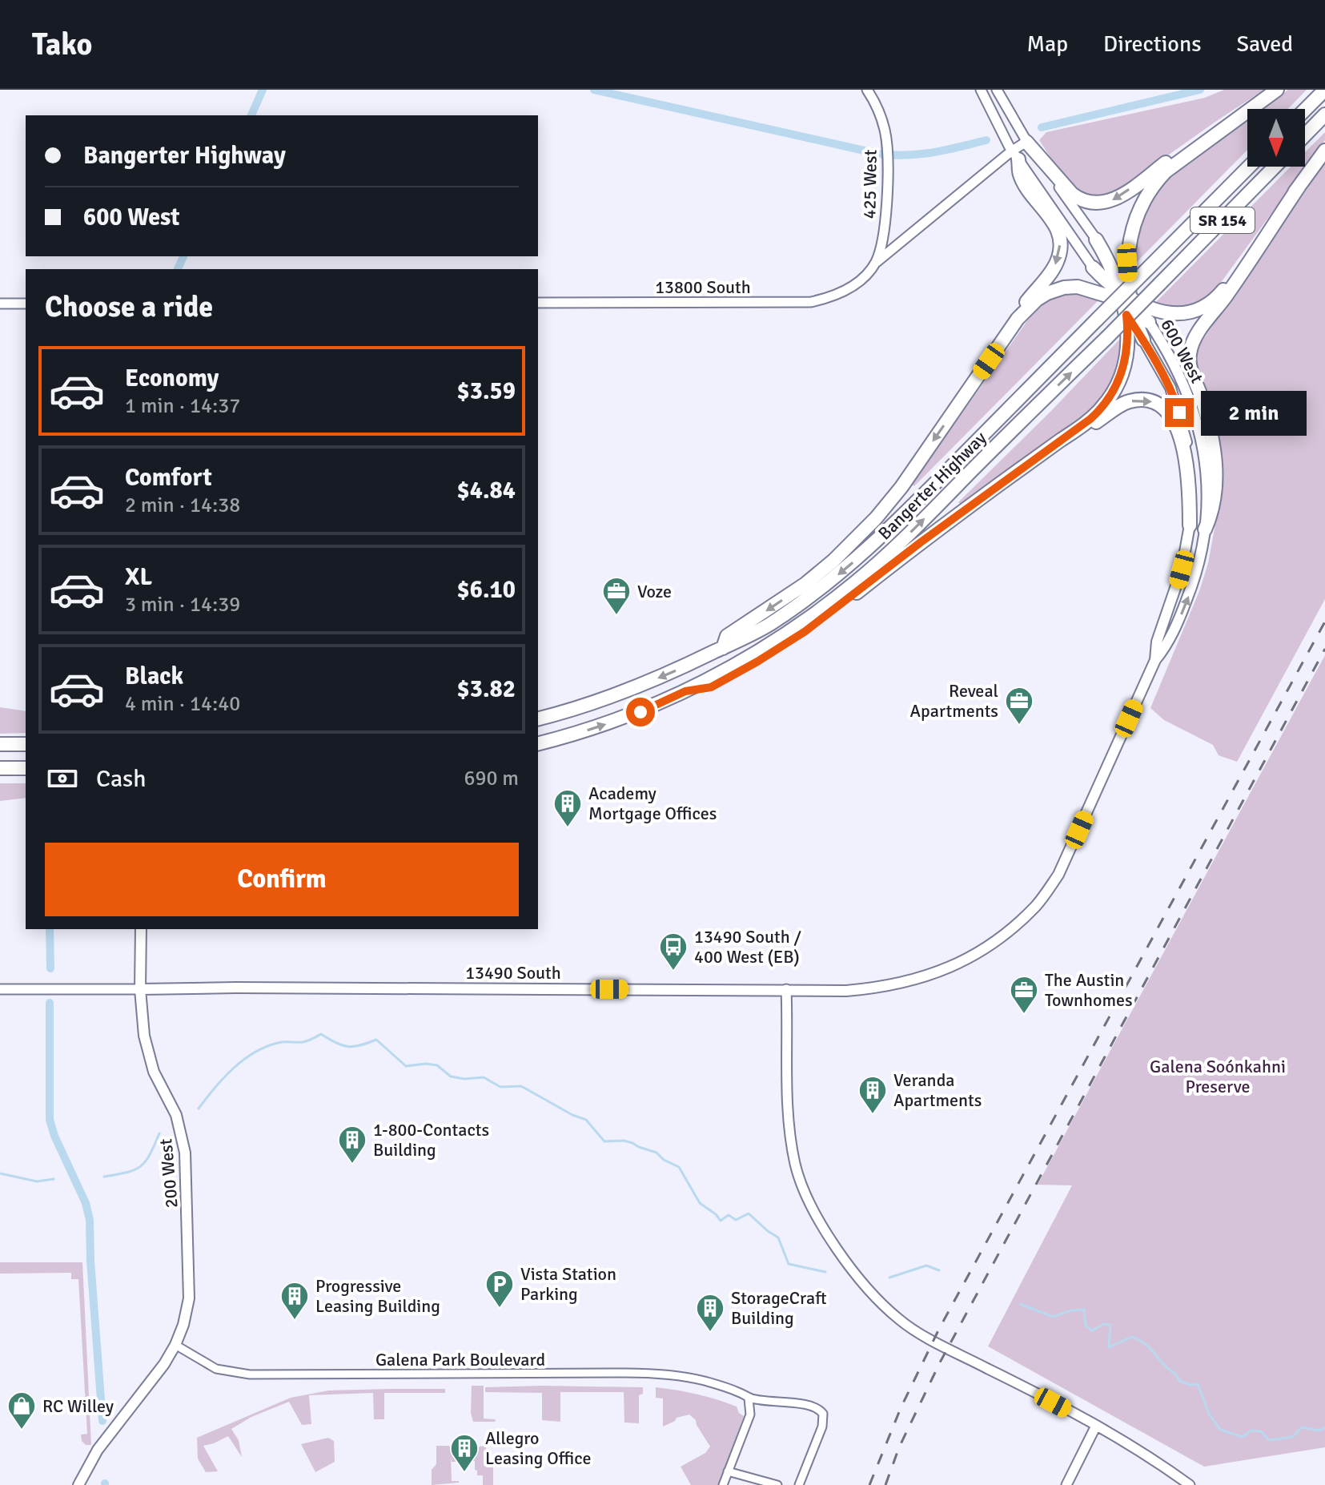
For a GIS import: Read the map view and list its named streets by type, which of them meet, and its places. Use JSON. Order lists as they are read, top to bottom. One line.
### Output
{"streets":{"highway":["SR 154","Bangerter Highway"],"main road":["600 West","13490 South","200 West"],"street":["425 West","13800 South","Galena Park Boulevard"]},"crossings":[["425 West","13800 South"],["600 West","13490 South"],["13490 South","200 West"],["200 West","Galena Park Boulevard"]],"parks":["Galena Soónkahni Preserve"],"places":{"office":["Voze","Reveal Apartments","The Austin Townhomes"],"building":["Academy Mortgage Offices","Veranda Apartments","1-800-Contacts Building","Progressive Leasing Building","StorageCraft Building","Allegro Leasing Office"],"bus stop":["13490 South / 400 West (EB)"],"parking":["Vista Station Parking"],"shop":["RC Willey"]},"north":"bottom","page":{"header":"Tako","nav":["Map","Directions","Saved"],"banner":["Bangerter Highway","600 West"],"heading":"Choose a ride","list":[{"name":"Economy","note":"1 min · 14:37","value":"$3.59"},{"name":"Comfort","note":"2 min · 14:38","value":"$4.84"},{"name":"XL","note":"3 min · 14:39","value":"$6.10"},{"name":"Black","note":"4 min · 14:40","value":"$3.82"}],"bubble":"2 min","pay":["Cash","690 m"],"buttons":"Confirm"}}
